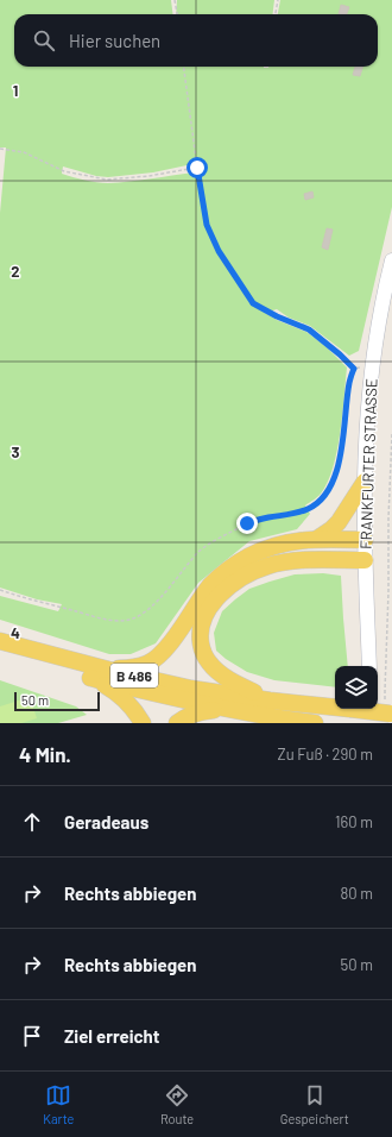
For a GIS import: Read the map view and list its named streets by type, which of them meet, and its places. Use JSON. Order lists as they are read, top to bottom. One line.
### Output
{"streets":{"main road":["FRANKFURTER STRASSE","B 486"]},"scale_bar":"50 m","page":{"search":"Hier suchen","scale":"50 m","heading":["4 Min.","Zu Fuß · 290 m"],"list":[["Geradeaus","160 m"],["Rechts abbiegen","80 m"],["Rechts abbiegen","50 m"],"Ziel erreicht"],"nav":["Karte","Route","Gespeichert"]},"grid":{"rows":["1","2","3","4"]}}
